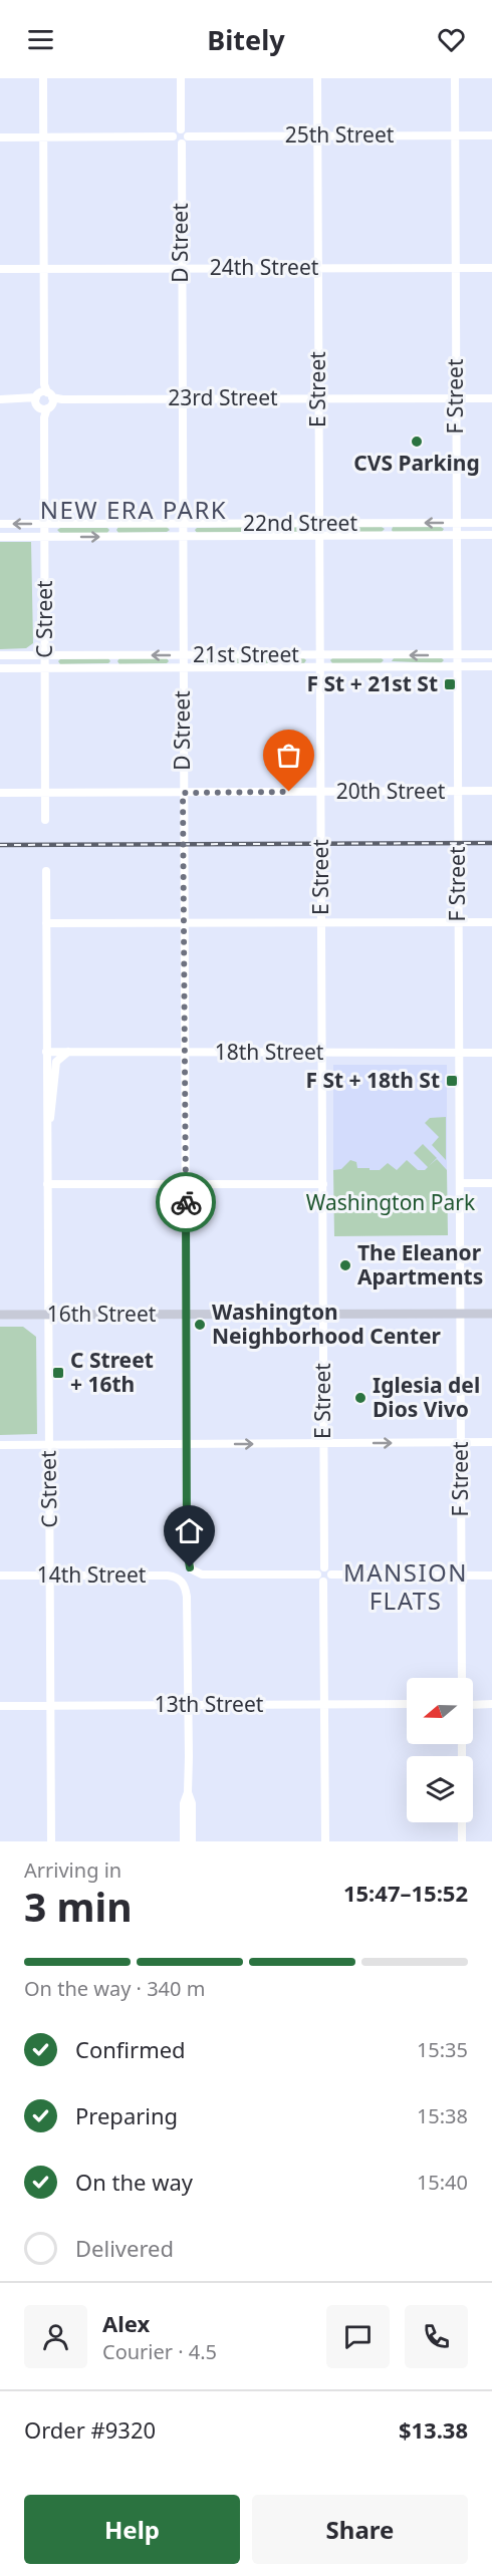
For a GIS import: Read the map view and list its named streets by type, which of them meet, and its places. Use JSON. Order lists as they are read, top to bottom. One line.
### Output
{"streets":{"main road":["16th Street"],"street":["25th Street","D Street","24th Street","E Street","F Street","23rd Street","22nd Street","C Street","21st Street","20th Street","18th Street","14th Street","13th Street"]},"crossings":[["25th Street","D Street"],["25th Street","E Street"],["25th Street","F Street"],["D Street","24th Street"],["D Street","E Street"],["D Street","23rd Street"],["D Street","22nd Street"],["D Street","21st Street"],["D Street","20th Street"],["D Street","18th Street"],["D Street","16th Street"],["24th Street","E Street"],["24th Street","F Street"],["24th Street","C Street"],["E Street","23rd Street"],["E Street","22nd Street"],["E Street","21st Street"],["E Street","20th Street"],["E Street","18th Street"],["E Street","16th Street"],["F Street","23rd Street"],["F Street","22nd Street"],["F Street","21st Street"],["F Street","20th Street"],["F Street","18th Street"],["F Street","16th Street"],["23rd Street","C Street"],["22nd Street","C Street"],["C Street","21st Street"],["C Street","20th Street"],["C Street","18th Street"],["C Street","16th Street"],["C Street","14th Street"],["C Street","13th Street"],["14th Street","13th Street"]],"districts":["NEW ERA PARK","MANSION FLATS"],"parks":["Washington Park"],"places":{"other":["CVS Parking","The Eleanor Apartments","Washington Neighborhood Center","Iglesia del Dios Vivo"],"transit":["F St + 21st St","F St + 18th St","C Street + 16th"]},"north":"left","page":{"header":"Bitely","heading":["3 min","Arriving in","15:47–15:52"],"panel":["Alex","Courier · 4.5","Order #9320","$13.38"],"bar":"On the way · 340 m","list":[["Confirmed","15:35"],["Preparing","15:38"],["On the way","15:40"],"Delivered"],"buttons":["Help","Share"]}}
